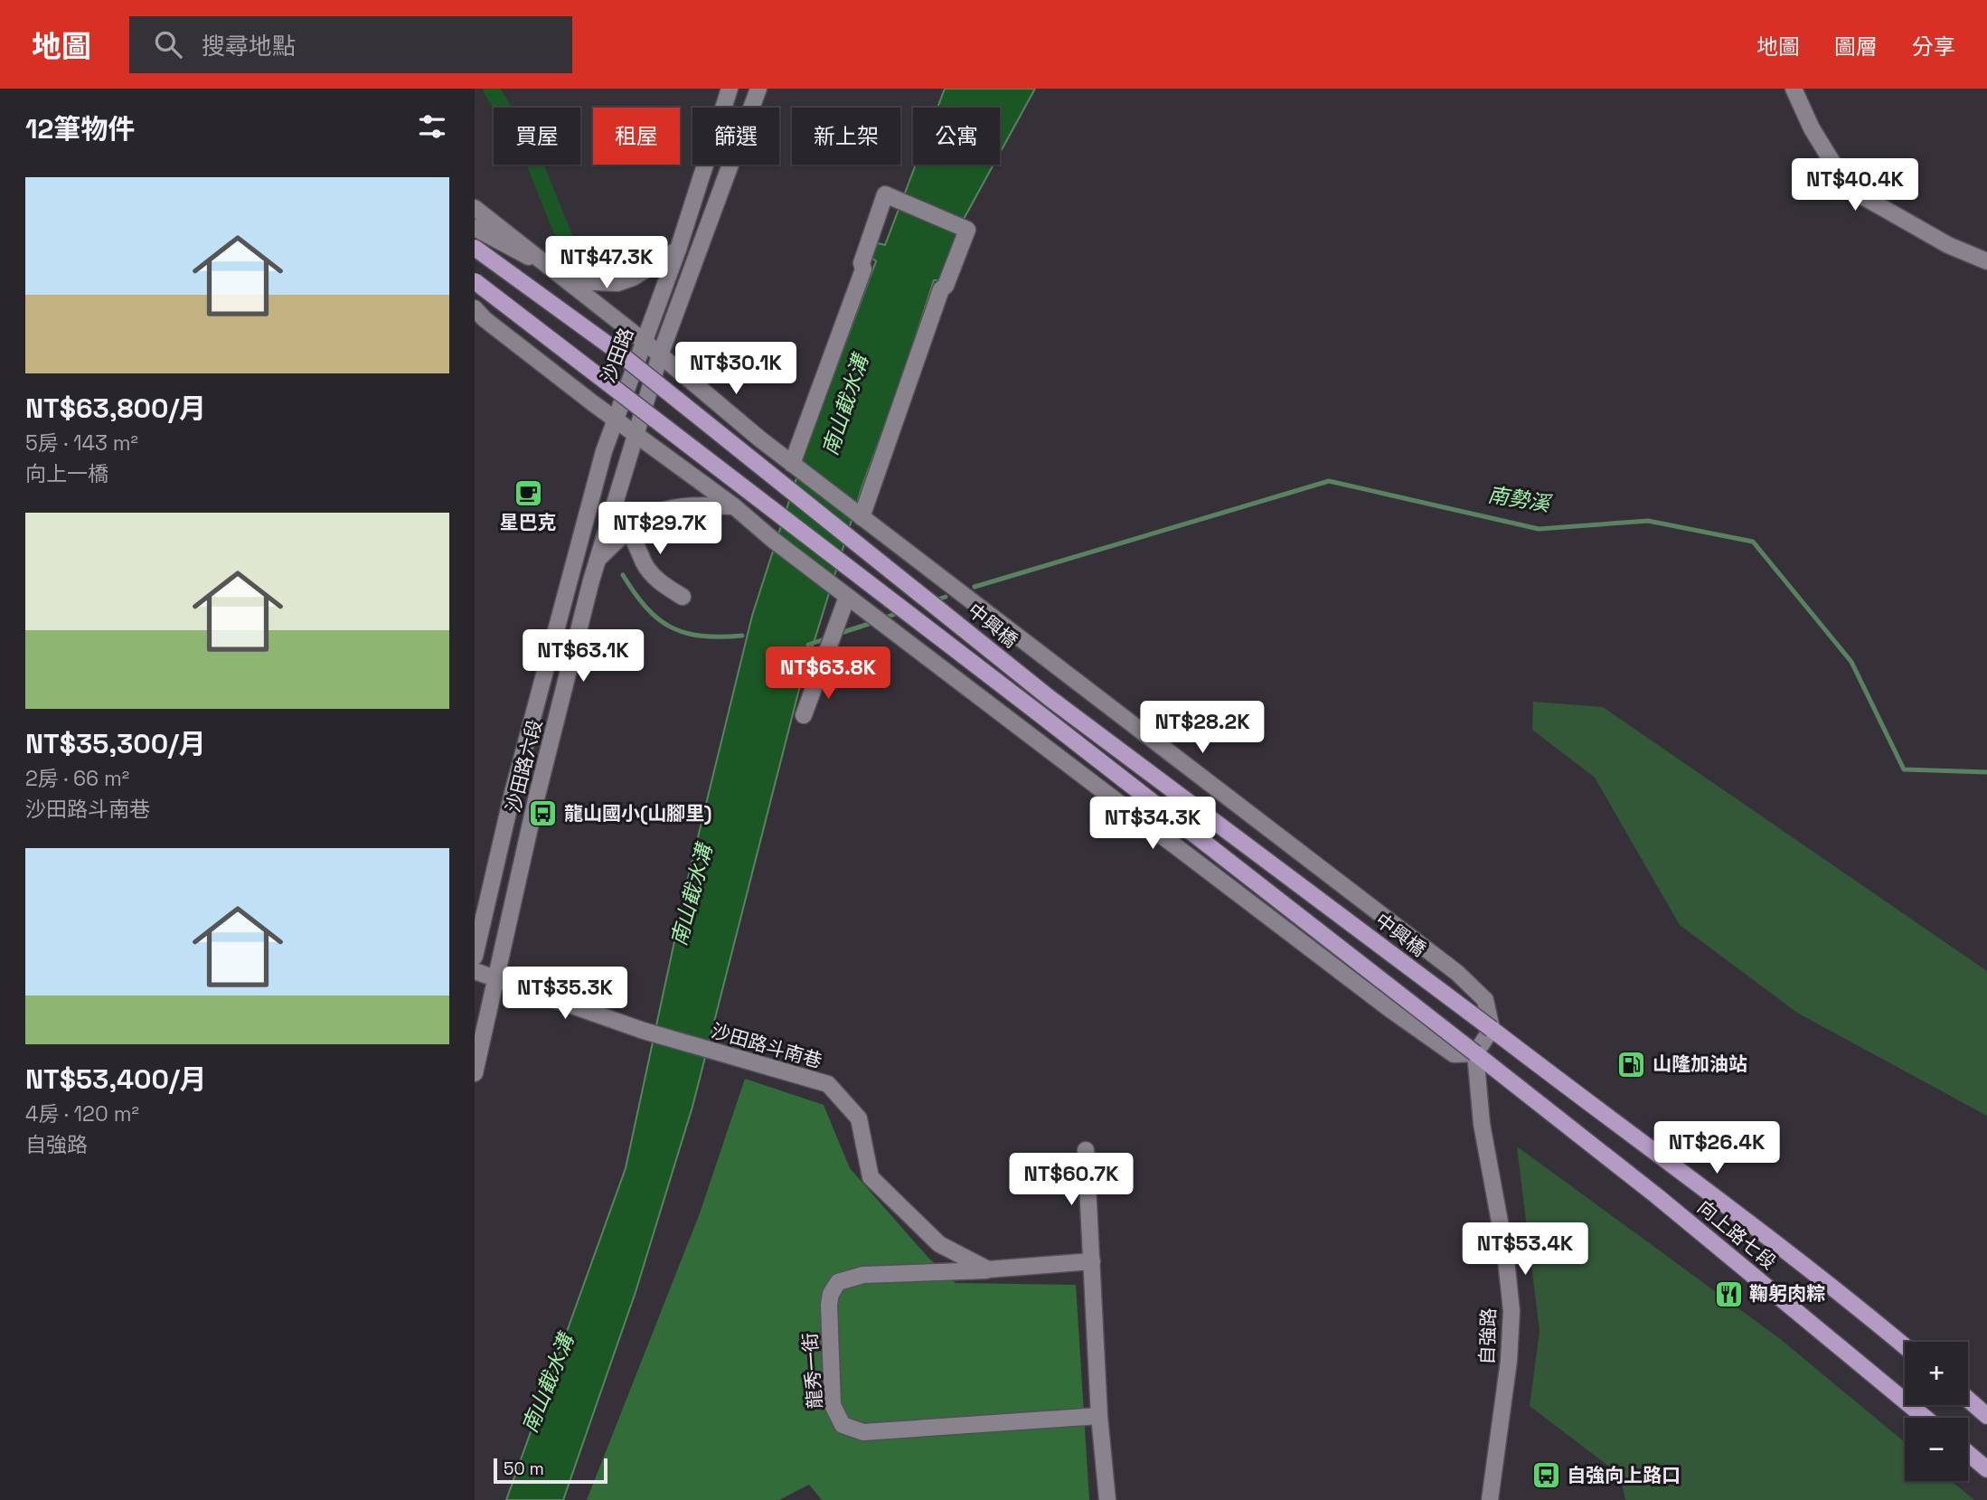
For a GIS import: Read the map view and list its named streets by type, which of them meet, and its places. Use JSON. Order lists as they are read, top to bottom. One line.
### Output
{"streets":{"main road":["中興橋","向上路七段"],"street":["沙田路","沙田路六段","沙田路斗南巷","自強路","龍秀一街"]},"crossings":[["沙田路","沙田路六段"],["中興橋","向上路七段"],["沙田路六段","沙田路斗南巷"],["沙田路斗南巷","龍秀一街"],["向上路七段","自強路"]],"water":["南山截水溝","南勢溪"],"places":{"cafe":["星巴克"],"bus stop":["龍山國小(山腳里)","自強向上路口"],"fuel station":["山隆加油站"],"restaurant":["鞠躬肉粽"]},"scale_bar":"50 m","page":{"header":"地圖","search":"搜尋地點","nav":["地圖","圖層","分享"],"heading":"12筆物件","chip":["買屋","租屋","篩選","新上架","公寓"],"price":["NT$40.4K","NT$47.3K","NT$30.1K","NT$29.7K","NT$63.1K","NT$63.8K","NT$28.2K","NT$34.3K","NT$35.3K","NT$26.4K","NT$60.7K","NT$53.4K"],"list":[{"name":"NT$63,800/月","note":"5房 · 143 m² · 向上一橋"},{"name":"NT$35,300/月","note":"2房 · 66 m² · 沙田路斗南巷"},{"name":"NT$53,400/月","note":"4房 · 120 m² · 自強路"}],"map_buttons":["+","−"],"scale":"50 m"}}
